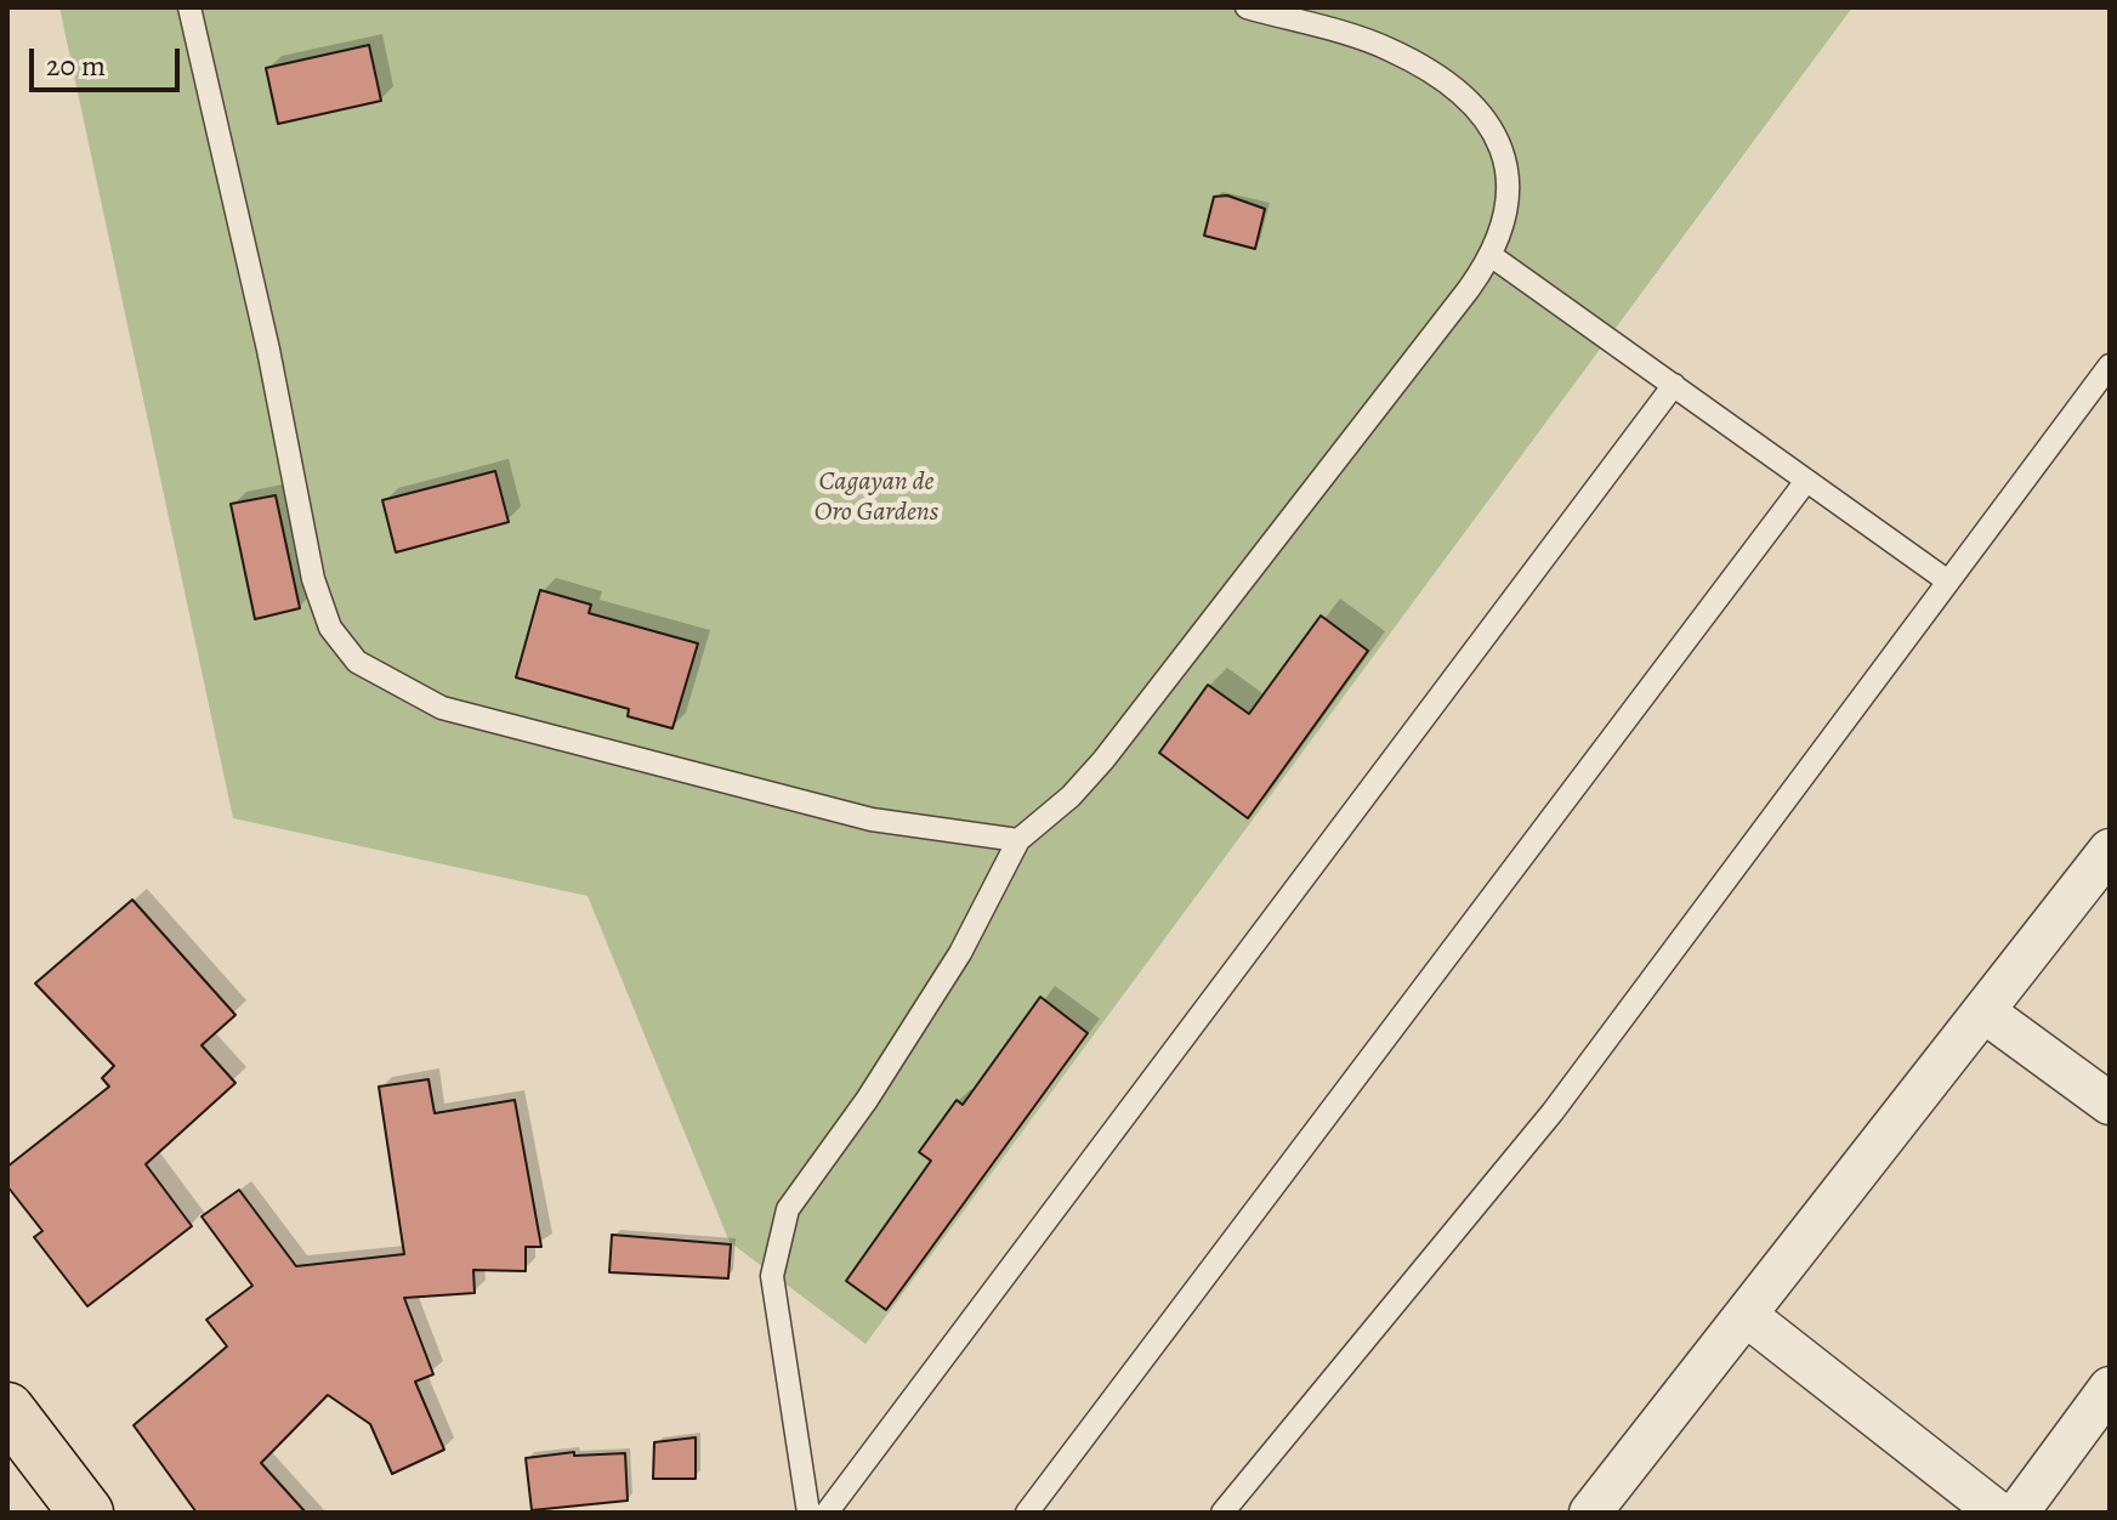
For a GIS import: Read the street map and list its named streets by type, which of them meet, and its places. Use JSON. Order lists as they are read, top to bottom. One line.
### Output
{"parks":["Cagayan de Oro Gardens"],"scale_bar":"20 m"}
